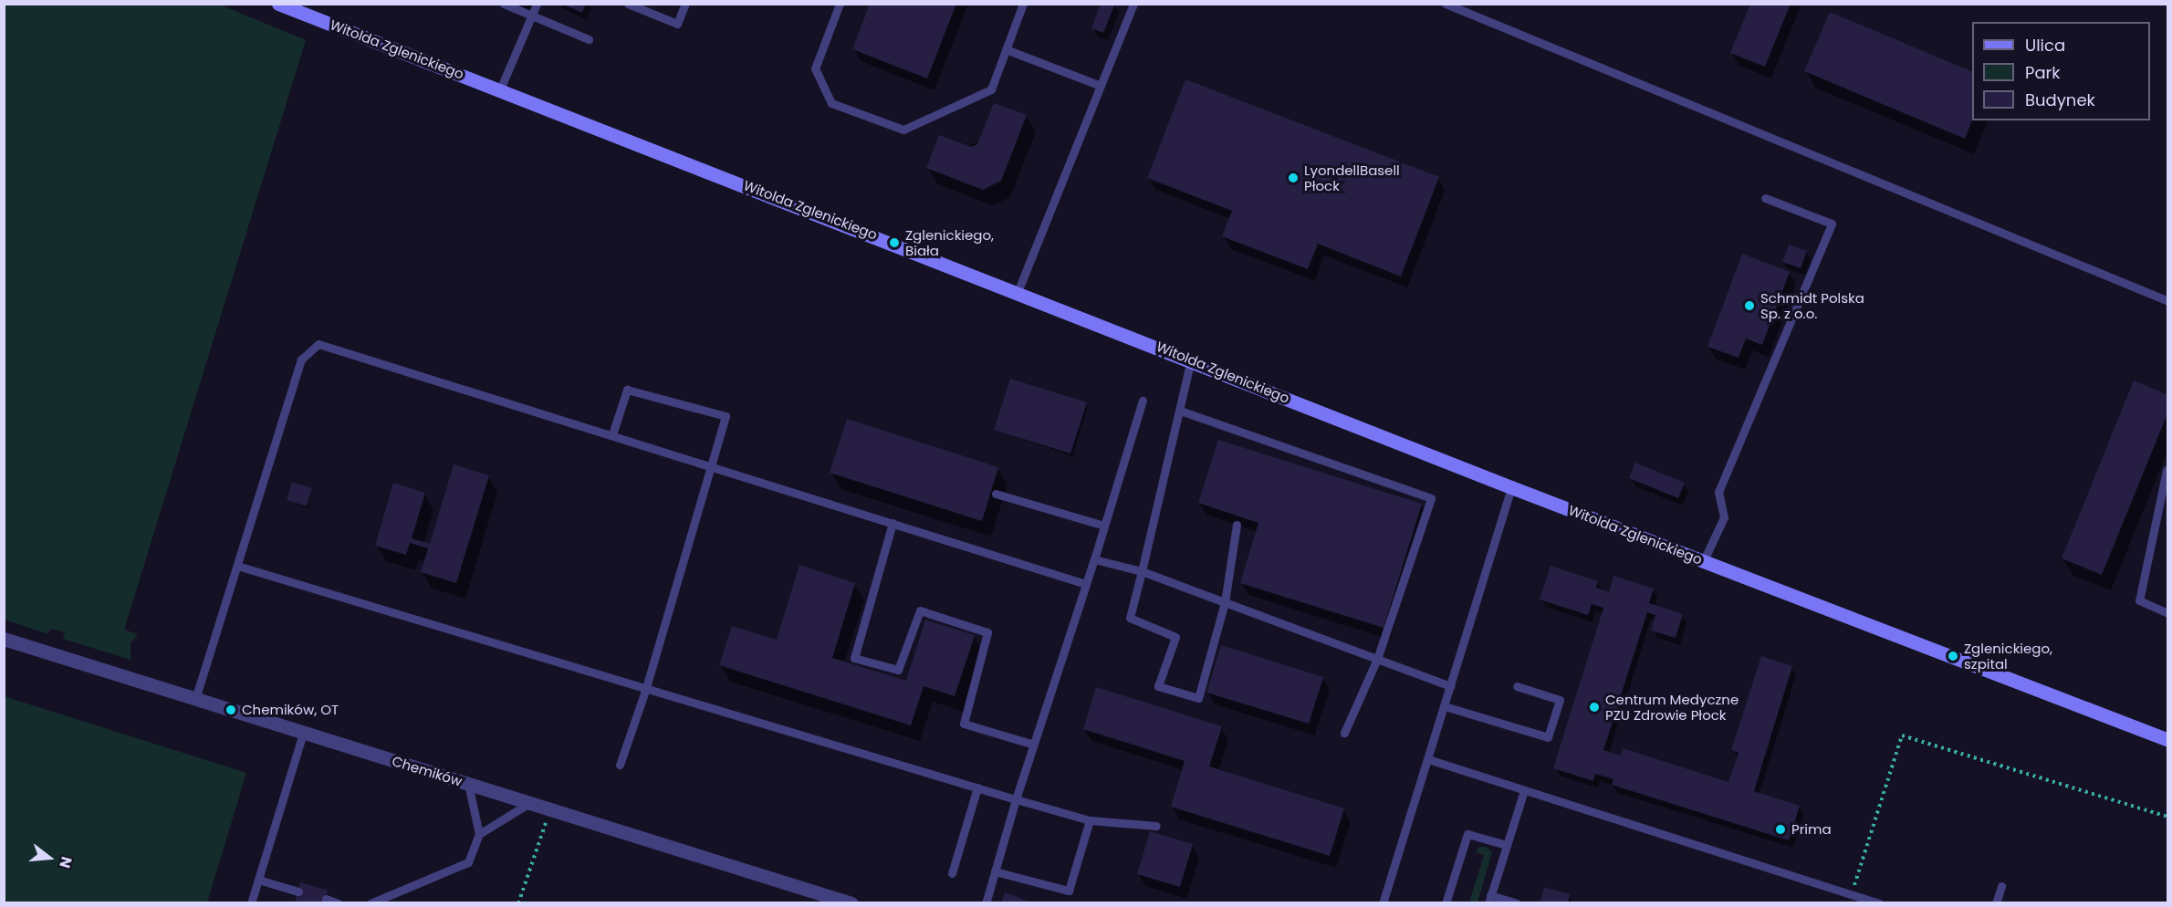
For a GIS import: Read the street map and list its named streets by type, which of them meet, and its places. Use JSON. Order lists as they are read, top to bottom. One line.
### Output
{"streets":{"street":["Witolda Zglenickiego","Chemików"]},"places":["LyondellBasell Płock","Zglenickiego, Biała","Schmidt Polska Sp. z o.o.","Zglenickiego, szpital","Centrum Medyczne PZU Zdrowie Płock","Chemików, OT","Prima"],"legend":["Ulica","Park","Budynek"],"north":"right"}
